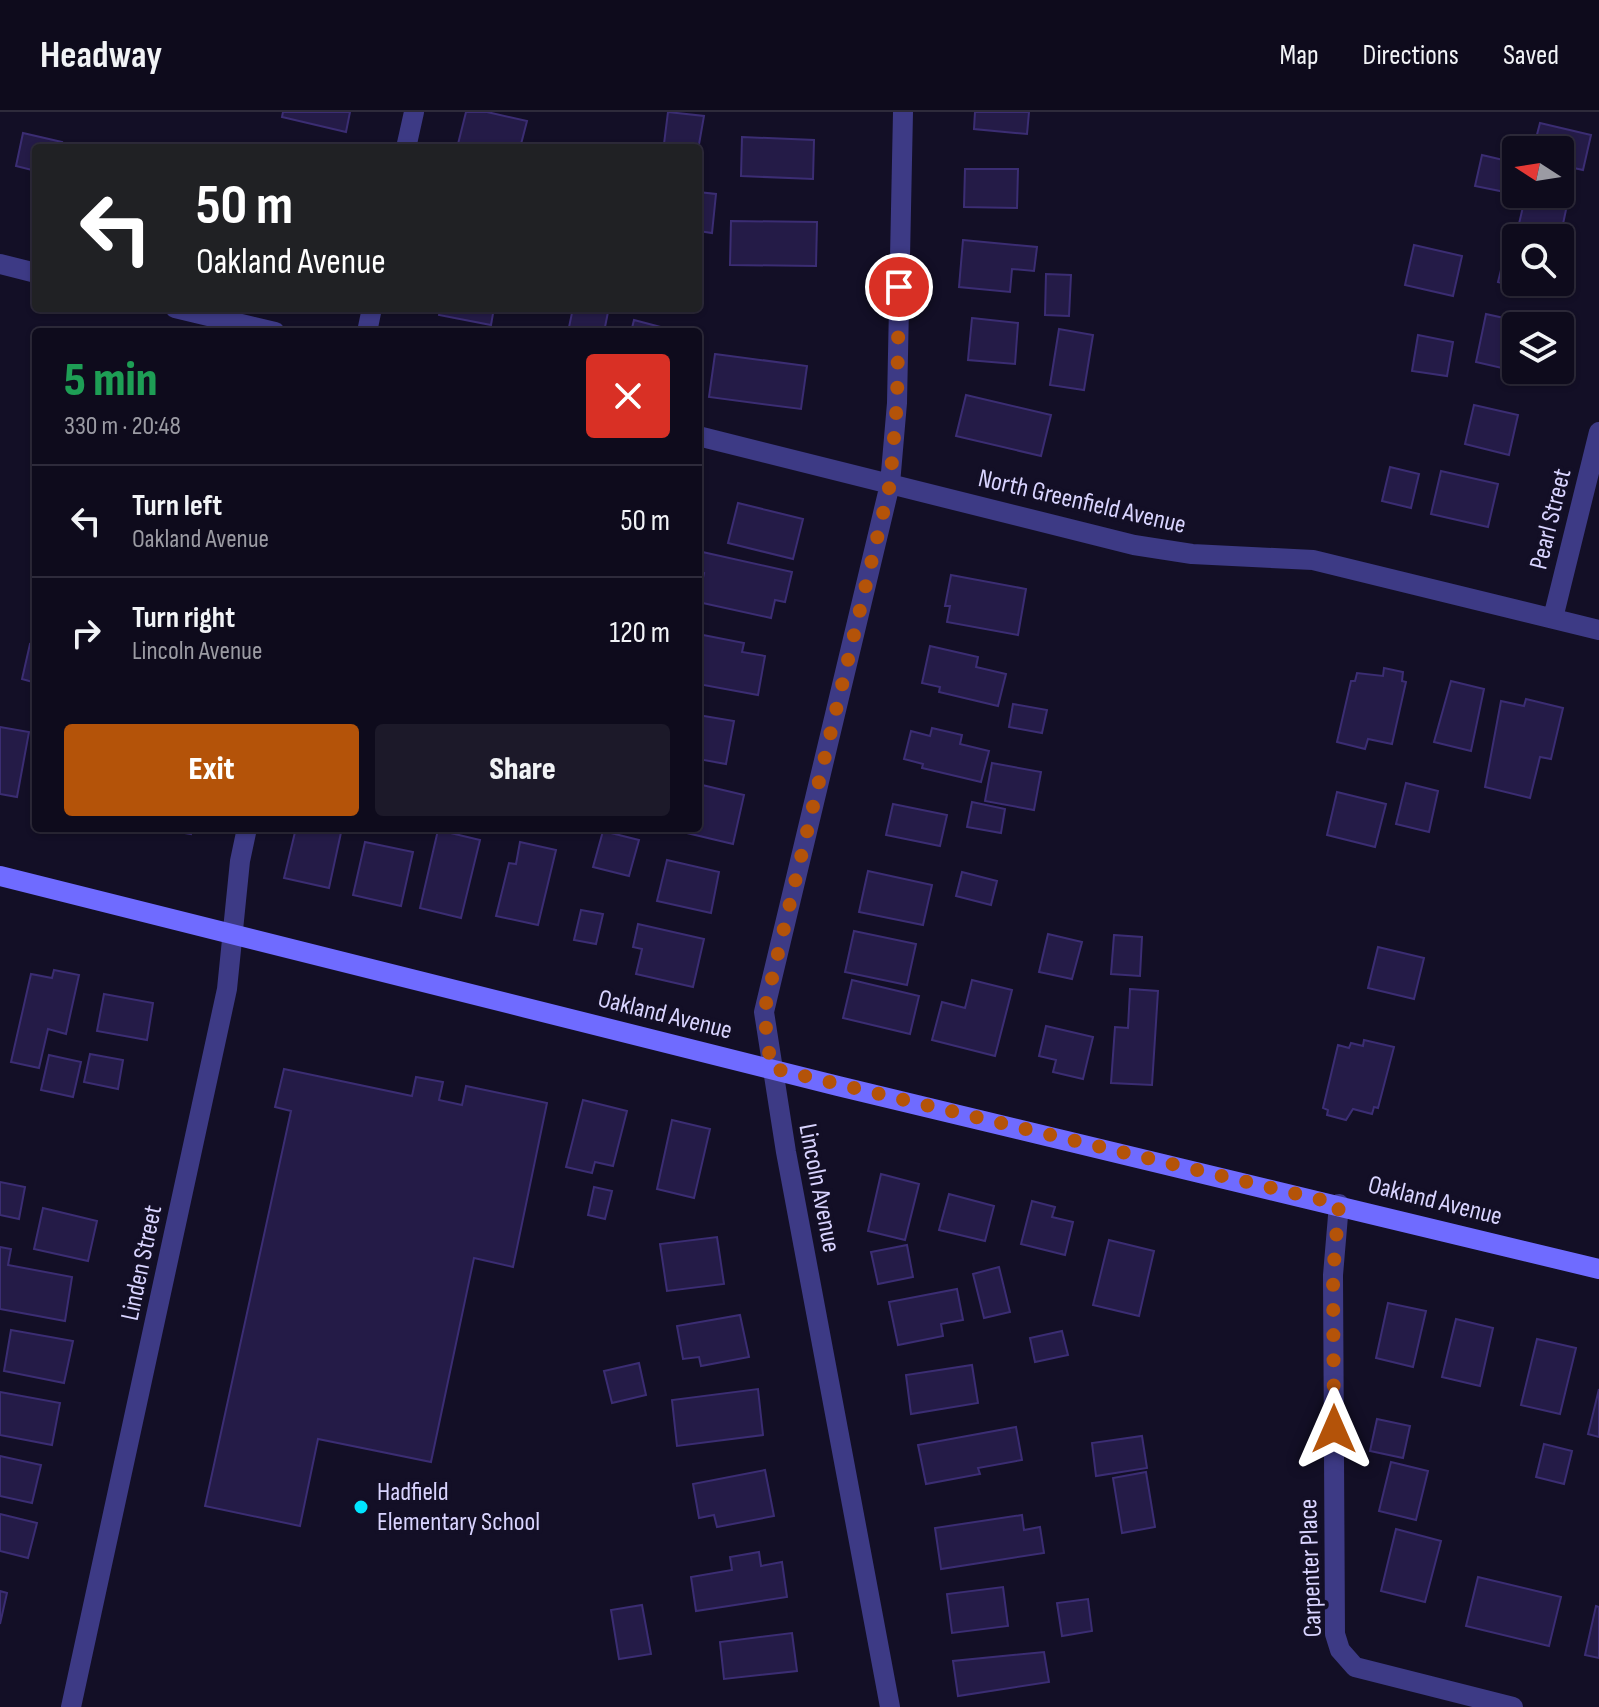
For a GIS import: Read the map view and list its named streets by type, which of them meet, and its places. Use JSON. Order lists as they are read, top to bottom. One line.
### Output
{"streets":{"street":["North Greenfield Avenue","Pearl Street","Oakland Avenue","Lincoln Avenue","Linden Street","Carpenter Place"]},"crossings":[["North Greenfield Avenue","Pearl Street"],["North Greenfield Avenue","Lincoln Avenue"],["Oakland Avenue","Lincoln Avenue"],["Oakland Avenue","Linden Street"],["Oakland Avenue","Carpenter Place"]],"places":["Hadfield Elementary School"],"north":"left","page":{"header":"Headway","nav":["Map","Directions","Saved"],"turn":["50 m","Oakland Avenue"],"heading":["5 min","330 m · 20:48"],"list":[{"name":"Turn left","note":"Oakland Avenue","value":"50 m"},{"name":"Turn right","note":"Lincoln Avenue","value":"120 m"}],"buttons":["Exit","Share"]}}
